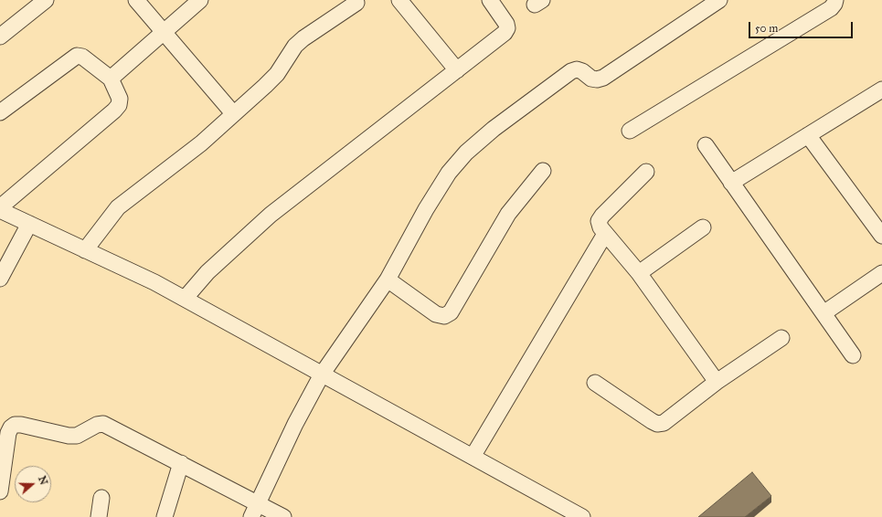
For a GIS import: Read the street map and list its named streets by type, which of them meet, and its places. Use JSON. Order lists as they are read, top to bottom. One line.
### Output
{"scale_bar":"50 m","north":"right"}
